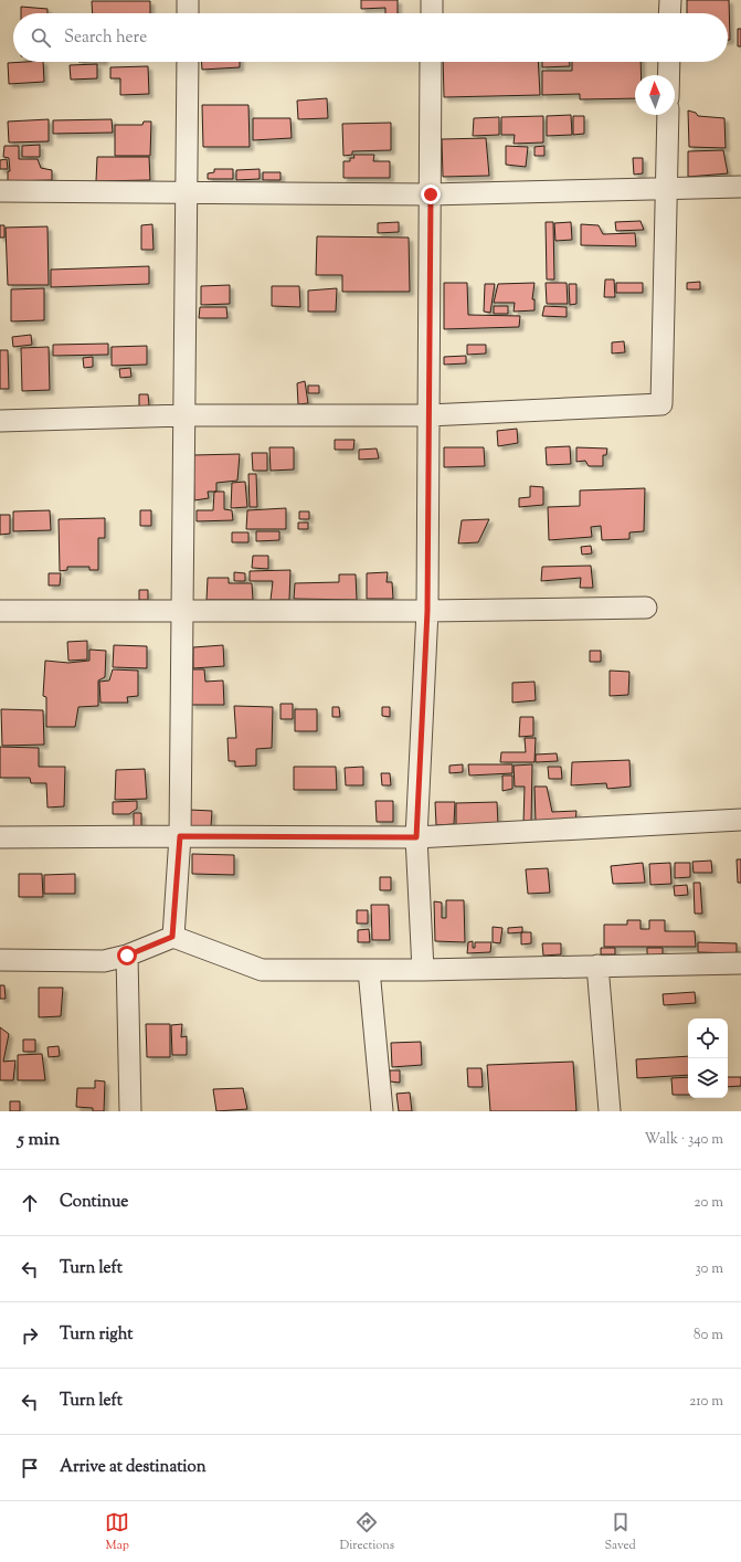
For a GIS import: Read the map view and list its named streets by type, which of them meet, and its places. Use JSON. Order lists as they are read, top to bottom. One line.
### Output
{"north":"top","page":{"search":"Search here","heading":["5 min","Walk · 340 m"],"list":[["Continue","20 m"],["Turn left","30 m"],["Turn right","80 m"],["Turn left","210 m"],"Arrive at destination"],"nav":["Map","Directions","Saved"]}}
